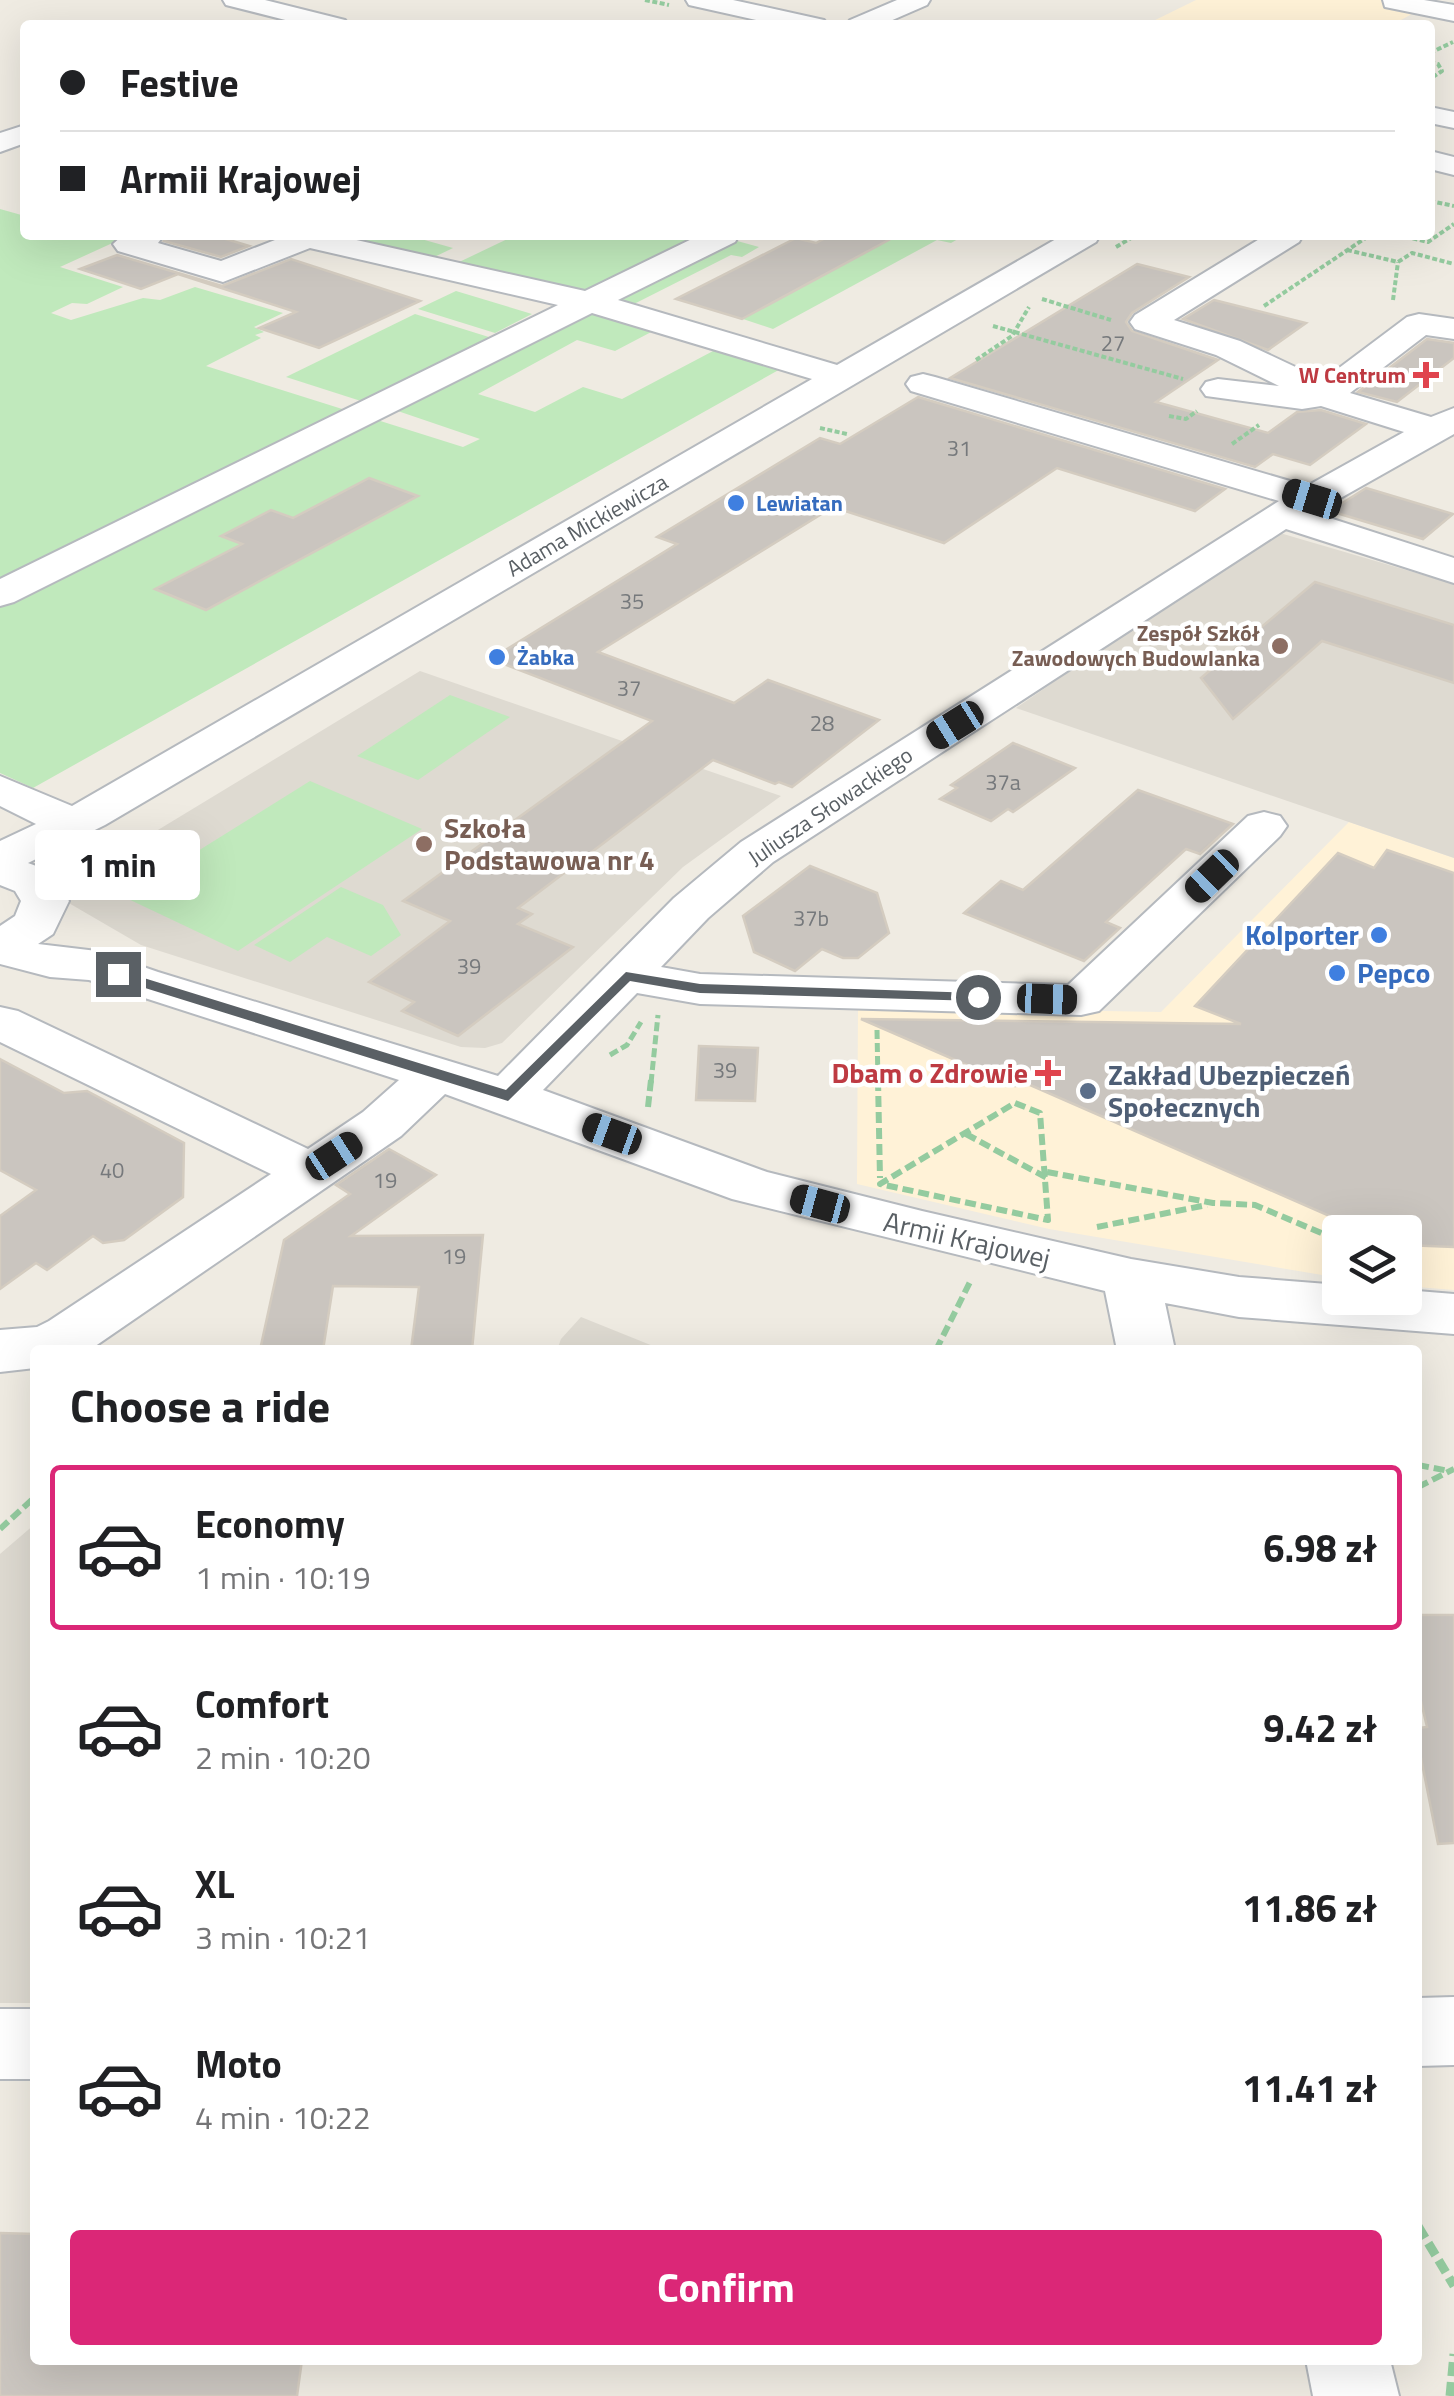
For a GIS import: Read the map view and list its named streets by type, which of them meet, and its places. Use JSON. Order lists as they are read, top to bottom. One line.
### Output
{"streets":{"street":["Adama Mickiewicza","Juliusza Słowackiego","Armii Krajowej"]},"crossings":[["Adama Mickiewicza","Armii Krajowej"],["Juliusza Słowackiego","Armii Krajowej"]],"places":{"health":["W Centrum","Dbam o Zdrowie"],"other":["Lewiatan","Zespół Szkół Zawodowych Budowlanka","Żabka","Szkoła Podstawowa nr 4","Kolporter","Pepco","Zakład Ubezpieczeń Społecznych"]},"house_numbers":["27","31","35","37","28","37a","37b","39","39","40","19","19"],"page":{"banner":["Festive","Armii Krajowej"],"bubble":"1 min","heading":"Choose a ride","list":[{"name":"Economy","note":"1 min · 10:19","value":"6.98 zł"},{"name":"Comfort","note":"2 min · 10:20","value":"9.42 zł"},{"name":"XL","note":"3 min · 10:21","value":"11.86 zł"},{"name":"Moto","note":"4 min · 10:22","value":"11.41 zł"}],"buttons":"Confirm"}}
